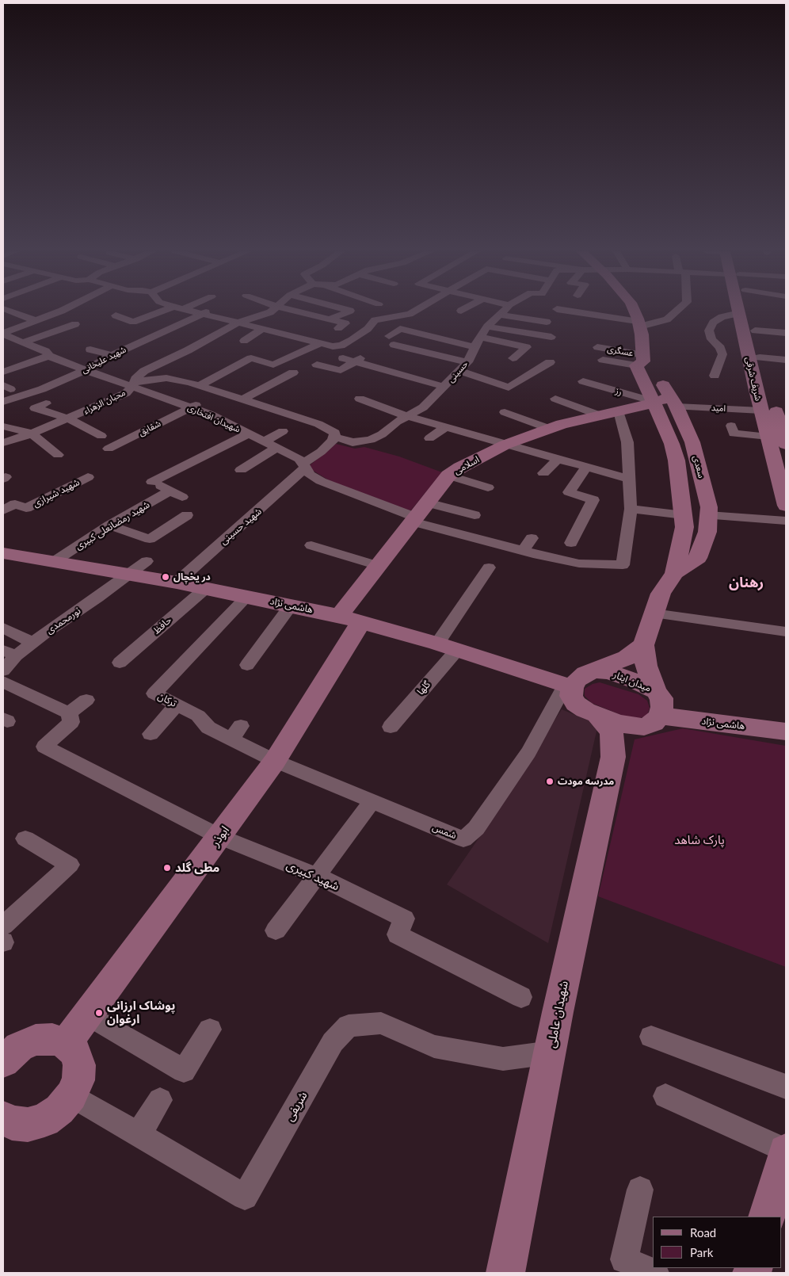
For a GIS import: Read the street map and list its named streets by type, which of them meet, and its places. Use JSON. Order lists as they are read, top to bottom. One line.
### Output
{"streets":{"street":["عسگری","شهید علیخانی","حسینی","شریف شرقی","رز","محبان الزهراء","امید","شهیدان افتخاری","شقایق","اسلامی","سعدی","شهید شیرازی","شهید رمضانعلی کبیری","شهید حسینی","هاشمی نژاد","نورمحمدی","حافظ","میدان ایثار","گلها","ترکان","شمس","ابوذر","شهید کبیری","شهیدان عاملی","شریفی"]},"crossings":[["عسگری","سعدی"],["شهید علیخانی","شهیدان افتخاری"],["حسینی","محبان الزهراء"],["حسینی","شهیدان افتخاری"],["حسینی","شقایق"],["شریف شرقی","امید"],["رز","امید"],["رز","اسلامی"],["رز","سعدی"],["محبان الزهراء","شهیدان افتخاری"],["امید","اسلامی"],["امید","سعدی"],["شهیدان افتخاری","شقایق"],["شهیدان افتخاری","اسلامی"],["شهیدان افتخاری","شهید رمضانعلی کبیری"],["شهیدان افتخاری","شهید حسینی"],["اسلامی","سعدی"],["اسلامی","هاشمی نژاد"],["اسلامی","ابوذر"],["شهید رمضانعلی کبیری","هاشمی نژاد"],["شهید حسینی","هاشمی نژاد"],["هاشمی نژاد","نورمحمدی"],["هاشمی نژاد","حافظ"],["هاشمی نژاد","میدان ایثار"],["هاشمی نژاد","گلها"],["هاشمی نژاد","ترکان"],["هاشمی نژاد","شمس"],["هاشمی نژاد","ابوذر"],["ترکان","شمس"],["ترکان","ابوذر"],["شمس","ابوذر"],["ابوذر","شهید کبیری"],["شهیدان عاملی","شریفی"]],"districts":["رهنان"],"parks":["پارک شاهد"],"places":["در یخچال","مدرسه مودت","مطی گلد","پوشاک ارزانی ارغوان"],"legend":["Road","Park"]}
